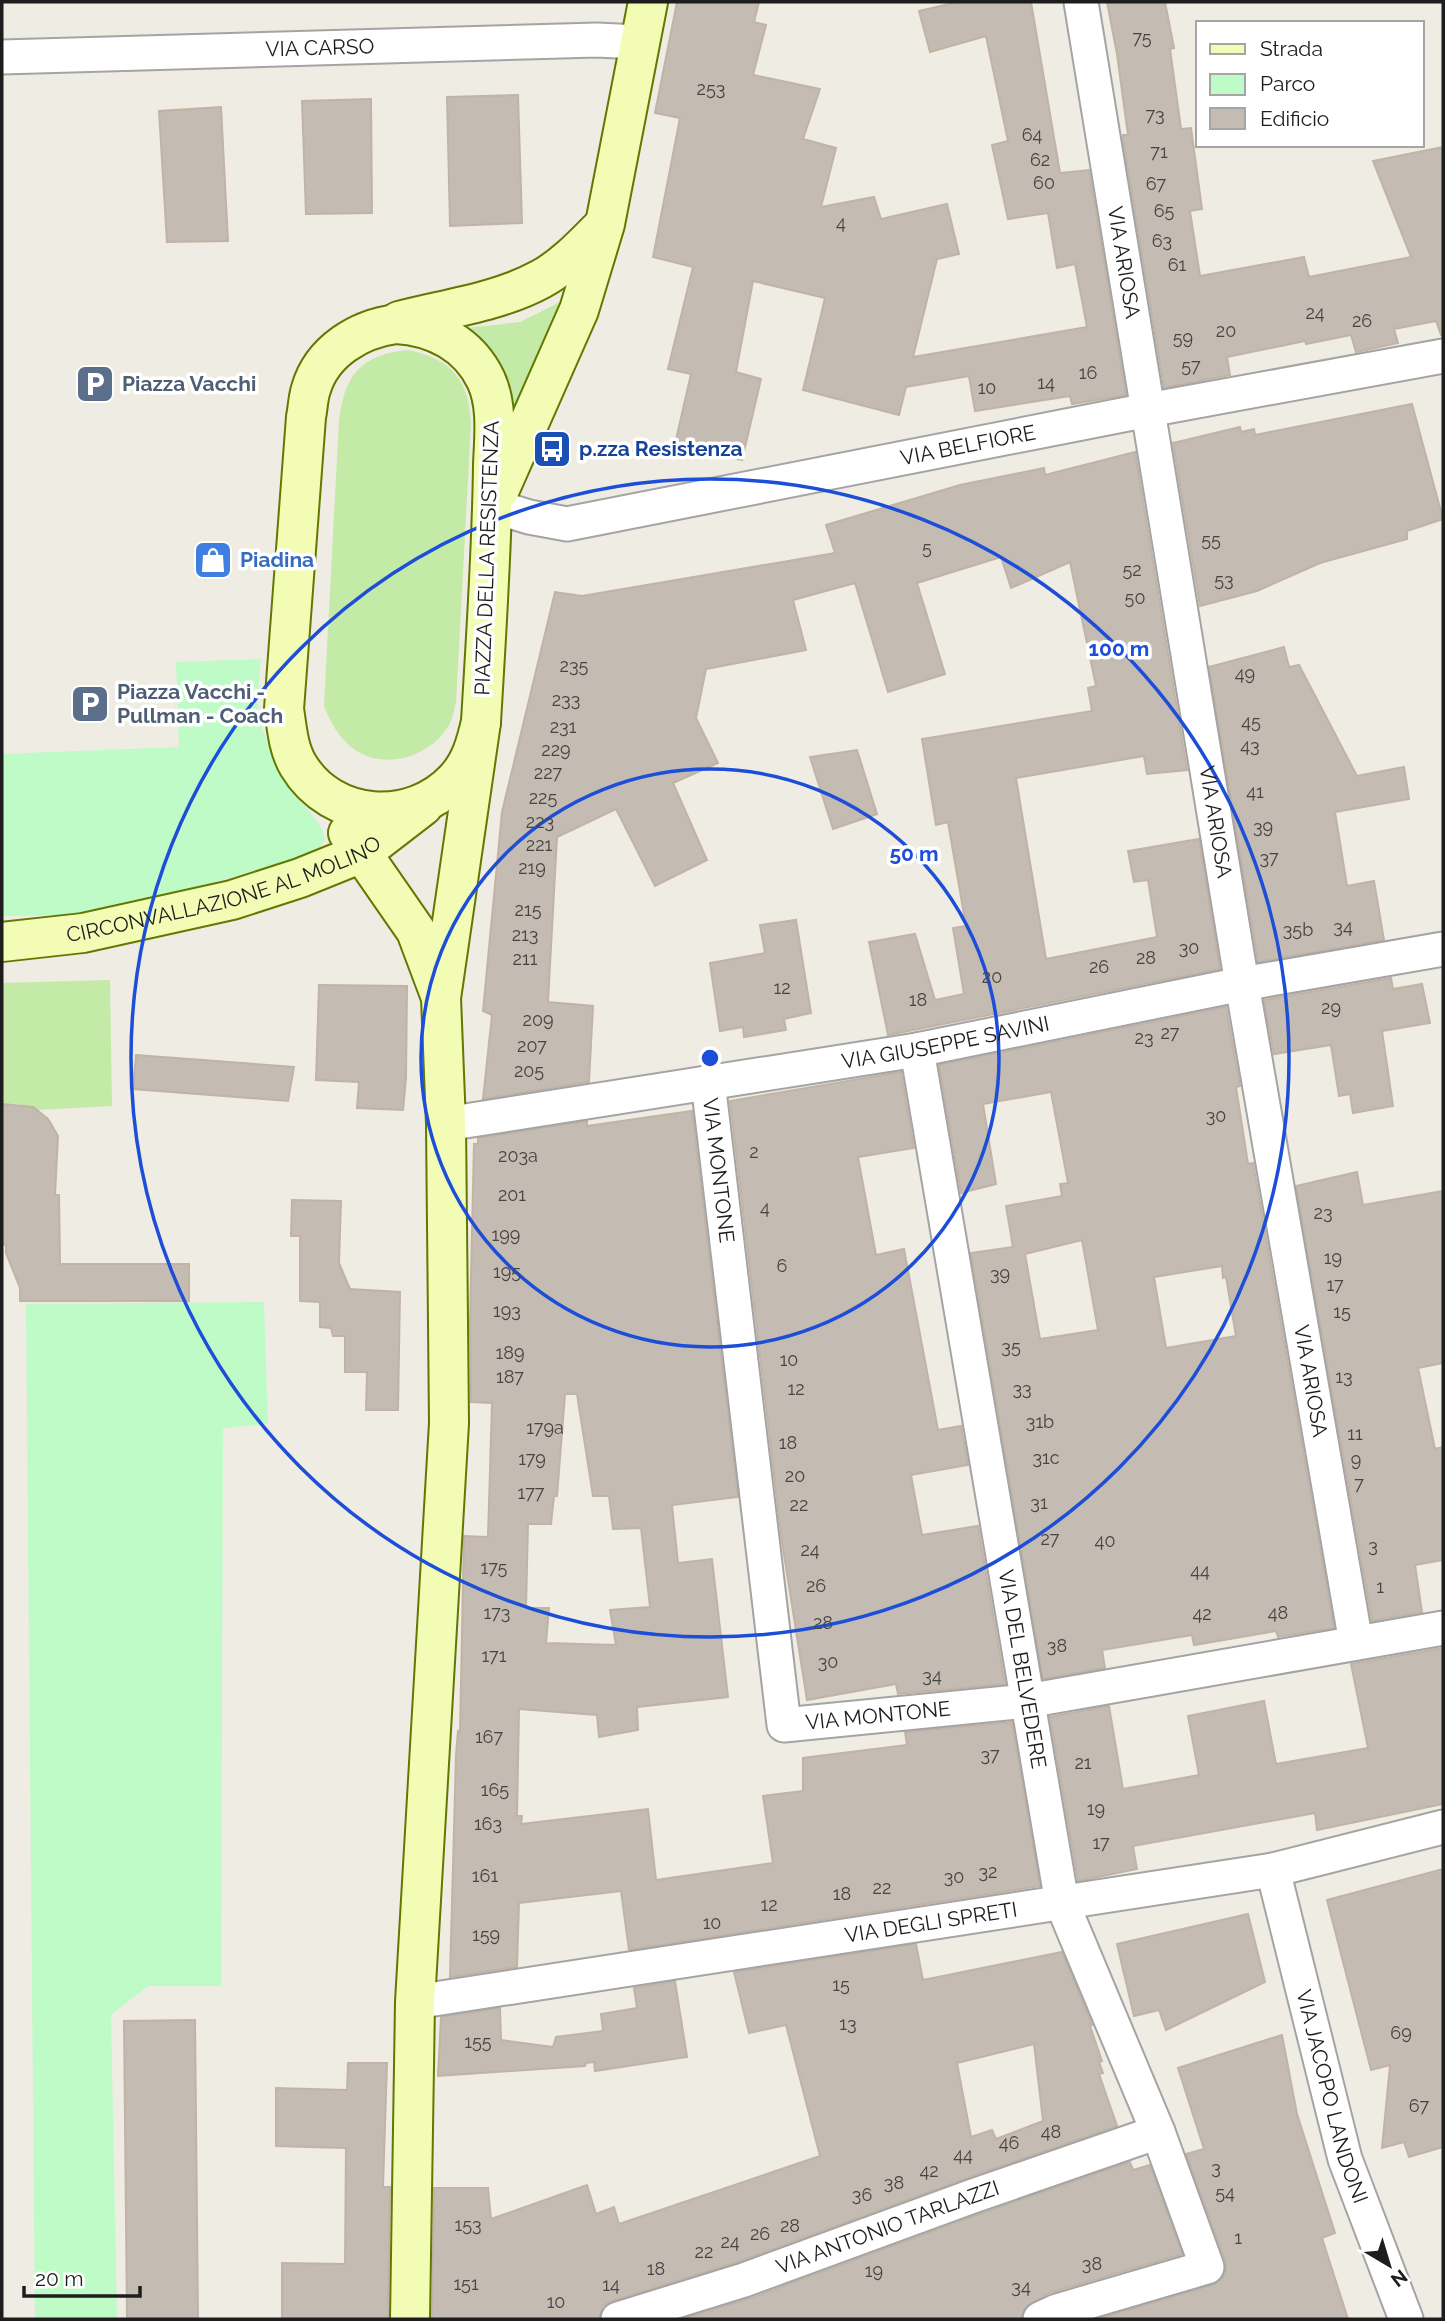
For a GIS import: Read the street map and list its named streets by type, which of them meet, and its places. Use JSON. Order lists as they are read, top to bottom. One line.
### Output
{"streets":{"street":["VIA CARSO","VIA ARIOSA","VIA BELFIORE","PIAZZA DELLA RESISTENZA","CIRCONVALLAZIONE AL MOLINO","VIA GIUSEPPE SAVINI","VIA MONTONE","VIA DEL BELVEDERE","VIA DEGLI SPRETI","VIA JACOPO LANDONI","VIA ANTONIO TARLAZZI"]},"crossings":[["VIA ARIOSA","VIA BELFIORE"],["VIA ARIOSA","VIA GIUSEPPE SAVINI"],["VIA ARIOSA","VIA MONTONE"],["VIA BELFIORE","PIAZZA DELLA RESISTENZA"],["PIAZZA DELLA RESISTENZA","CIRCONVALLAZIONE AL MOLINO"],["VIA GIUSEPPE SAVINI","VIA MONTONE"],["VIA GIUSEPPE SAVINI","VIA DEL BELVEDERE"],["VIA MONTONE","VIA DEL BELVEDERE"],["VIA DEL BELVEDERE","VIA DEGLI SPRETI"],["VIA DEL BELVEDERE","VIA ANTONIO TARLAZZI"],["VIA DEGLI SPRETI","VIA JACOPO LANDONI"]],"places":{"parking":["Piazza Vacchi","Piazza Vacchi - Pullman - Coach"],"bus stop":["p.zza Resistenza"],"shop":["Piadina"]},"house_numbers":["75","253","73","64","71","62","60","67","65","4","63","61","24","26","20","59","57","16","14","10","55","5","52","53","50","235","49","233","45","231","43","229","227","41","225","223","39","221","37","219","215","34","35b","213","30","28","211","26","20","12","18","29","209","27","23","207","205","30","2","203a","201","4","23","199","19","6","195","39","17","193","15","35","189","10","187","13","12","33","31b","179a","11","18","31c","179","9","20","7","177","31","22","27","40","3","24","175","44","26","1","173","48","42","28","38","171","30","34","167","37","21","165","19","163","17","32","161","30","22","18","12","10","159","15","13","69","155","67","48","46","44","3","42","38","54","36","153","28","26","1","24","22","38","18","19","151","14","34","10"],"legend":["Strada","Parco","Edificio"],"scale_bar":"20 m","north":"bottom right","rings":["100 m","50 m"]}
